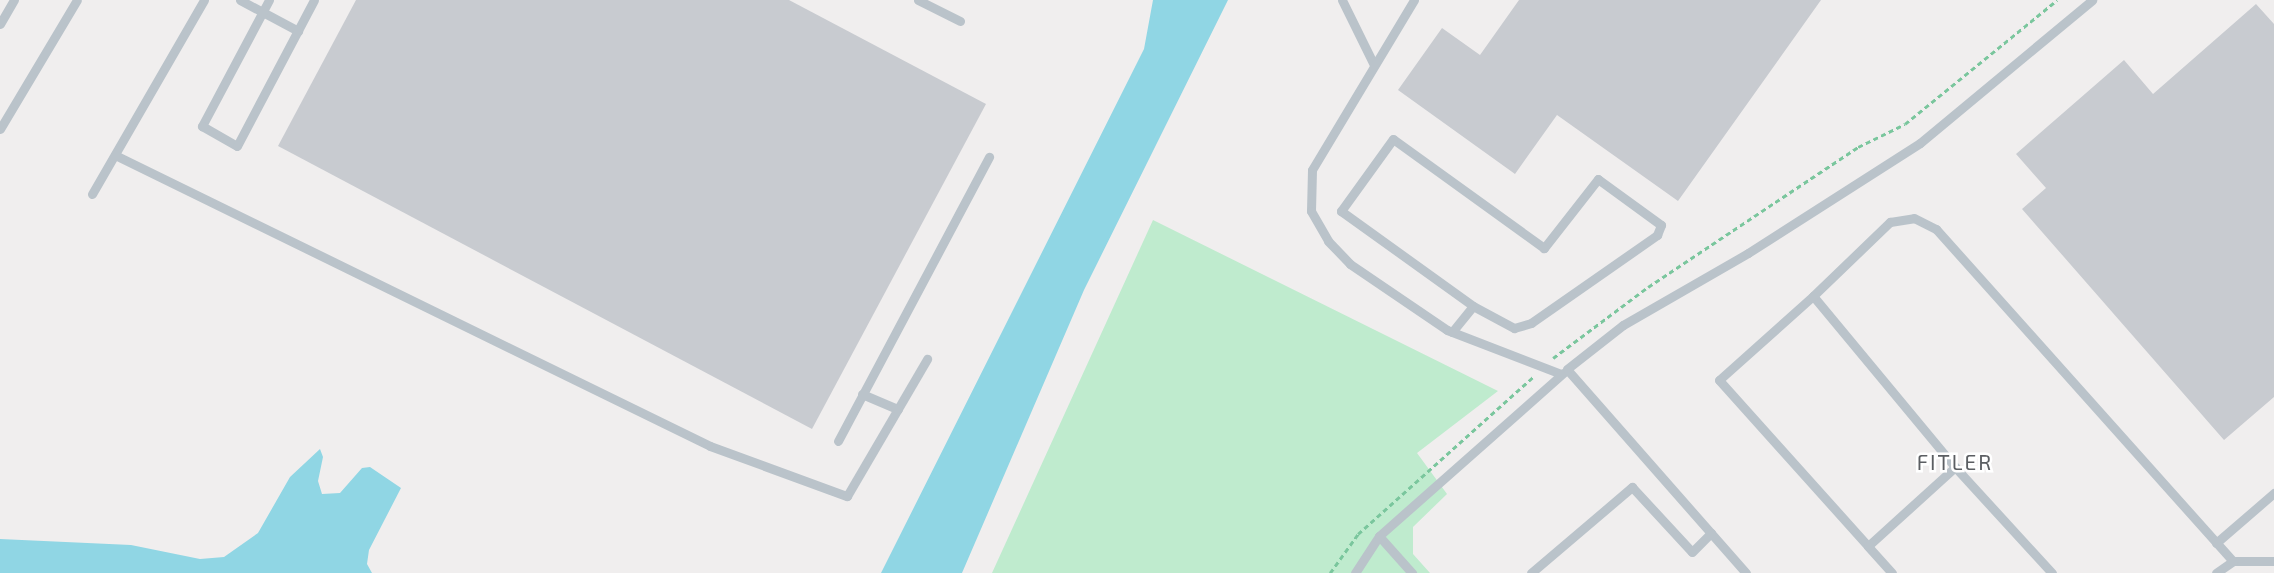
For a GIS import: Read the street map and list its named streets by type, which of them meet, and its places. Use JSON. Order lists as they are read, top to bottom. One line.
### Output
{"districts":["FITLER"]}
